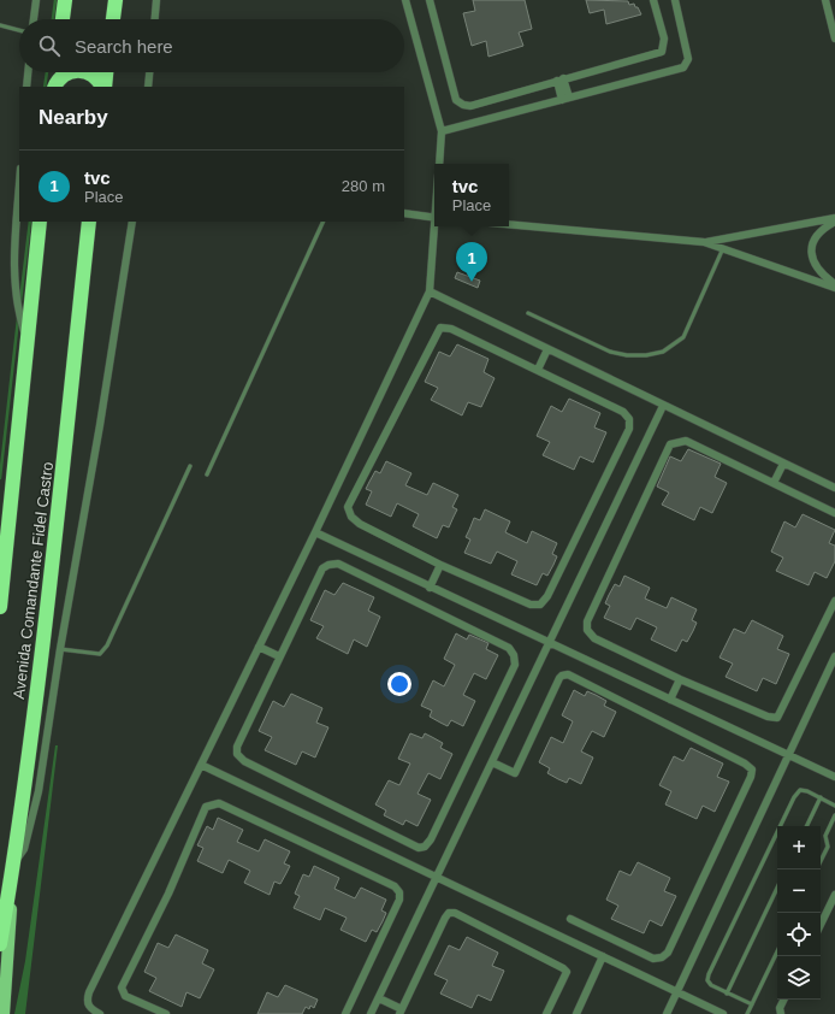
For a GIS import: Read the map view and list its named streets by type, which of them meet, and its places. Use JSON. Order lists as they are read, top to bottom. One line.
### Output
{"streets":{"highway":["Avenida Comandante Fidel Castro"]},"page":{"search":"Search here","heading":"Nearby","list":[{"mark":"1","name":"tvc","note":"Place","value":"280 m"}],"popup":["tvc","Place"],"pins":"1","map_buttons":["+","−"]}}
